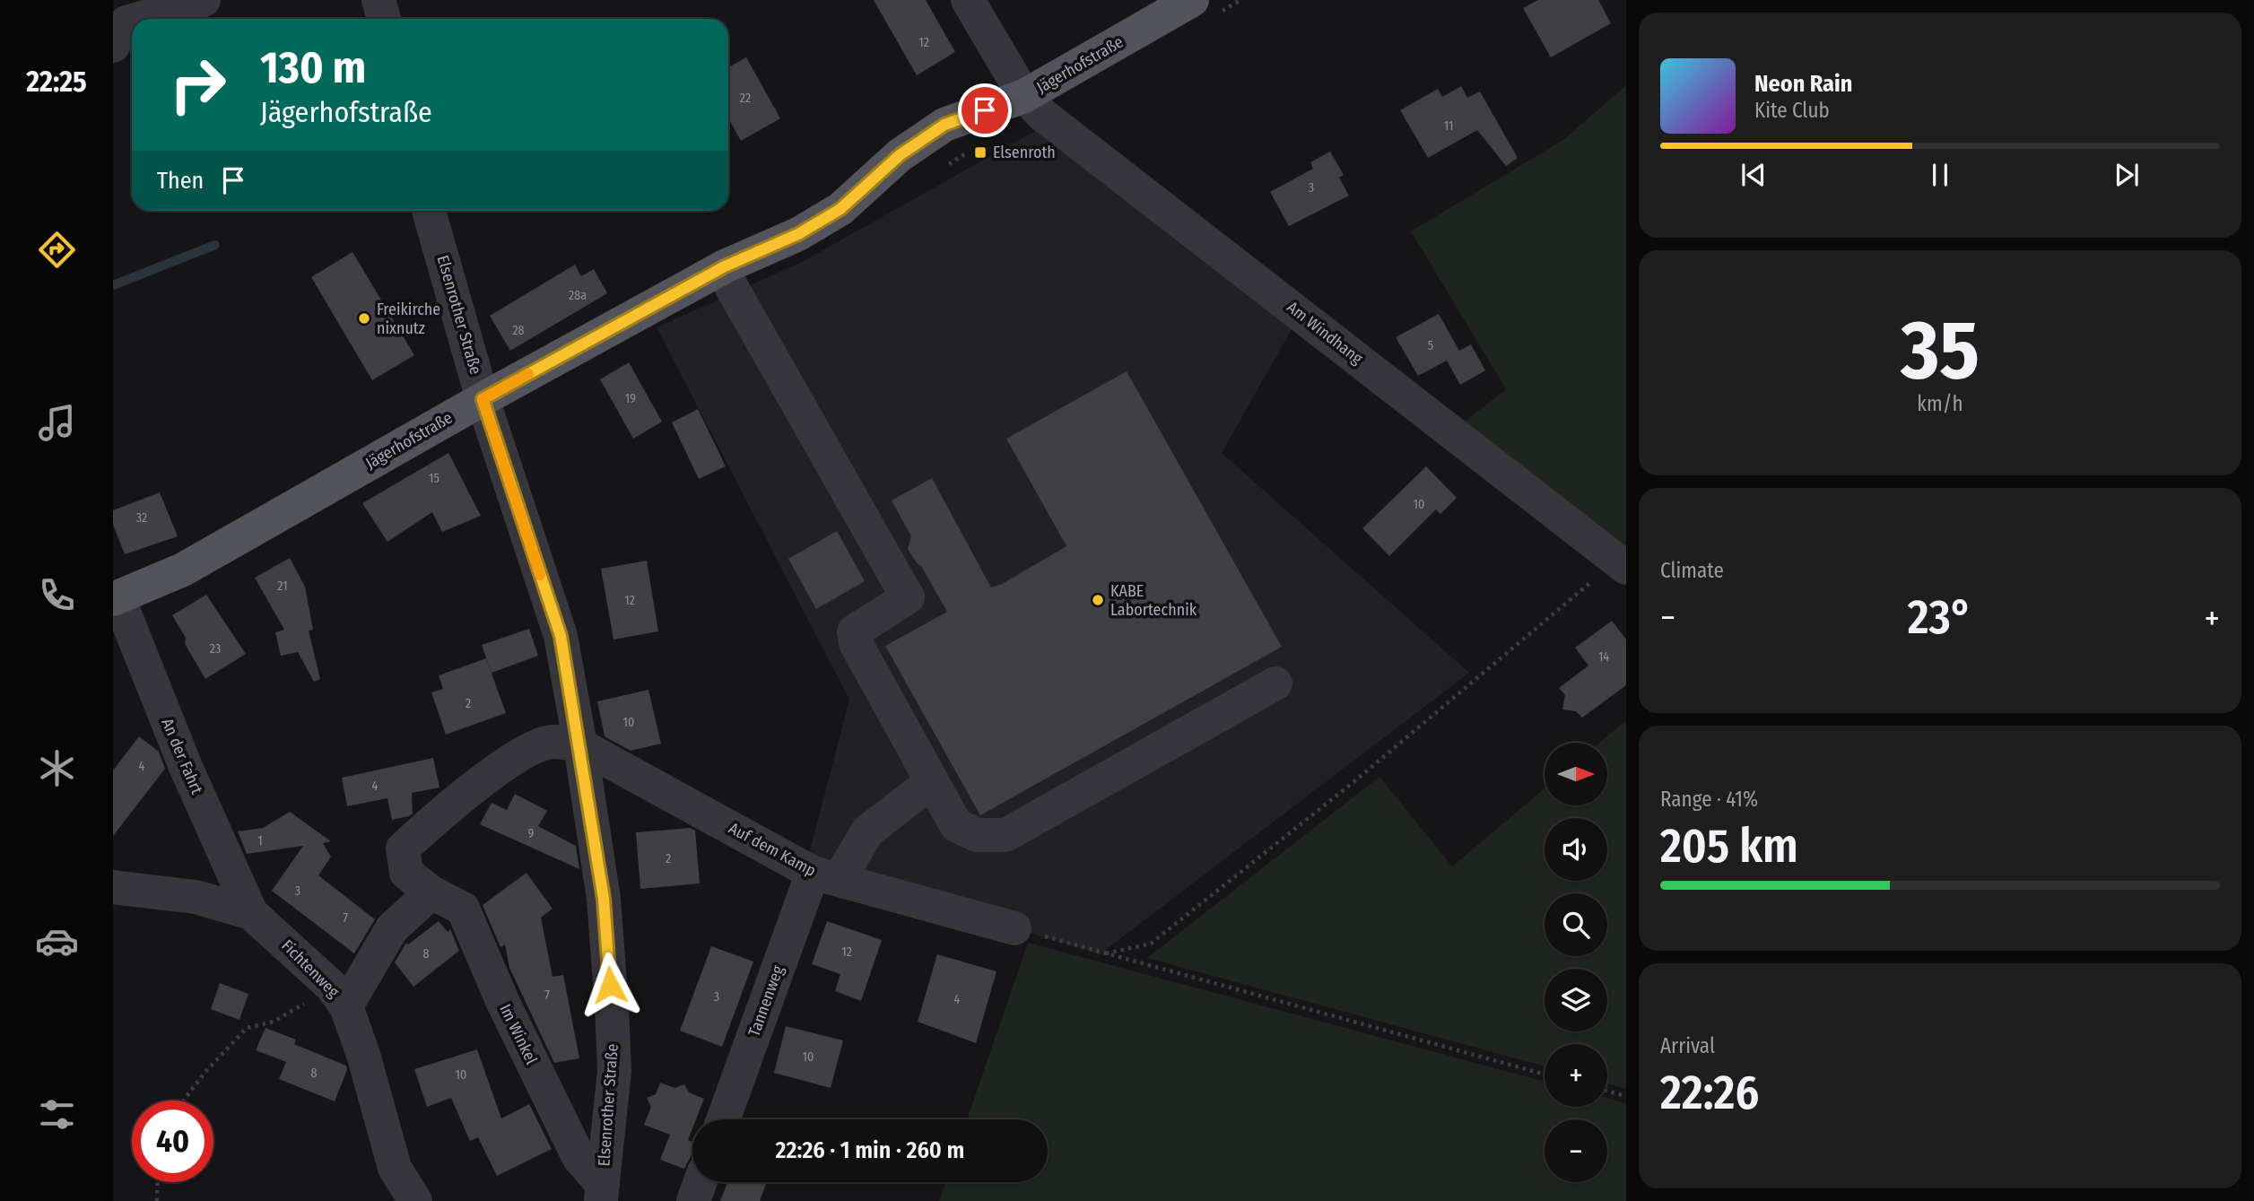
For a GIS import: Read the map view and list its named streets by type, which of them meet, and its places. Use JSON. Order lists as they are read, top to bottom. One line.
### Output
{"streets":{"main road":["Jägerhofstraße"],"street":["Elsenrother Straße","Am Windhang","An der Fahrt","Auf dem Kamp","Fichtenweg","Tannenweg","Im Winkel"]},"crossings":[["Jägerhofstraße","Elsenrother Straße"],["Jägerhofstraße","Am Windhang"],["Jägerhofstraße","An der Fahrt"],["Elsenrother Straße","Auf dem Kamp"],["Elsenrother Straße","Im Winkel"],["An der Fahrt","Fichtenweg"],["Auf dem Kamp","Tannenweg"],["Auf dem Kamp","Im Winkel"]],"places":{"transit":["Elsenroth"],"other":["Freikirche nixnutz","KABE Labortechnik"]},"house_numbers":["12","22","11","3","28a","28","5","19","15","10","32","21","12","23","14","2","10","4","4","9","1","2","3","7","12","8","7","3","4","10","8","10"],"north":"right","page":{"tabs":"22:25","turn":["130 m","Jägerhofstraße"],"song":["Neon Rain","Kite Club"],"then":"Then","tile":[["35","km/h"],"Climate",["Range · 41%","205 km"],["Arrival","22:26"]],"heat":["−","23°","+"],"map_buttons":["+","−"],"limit":"40","trip":"22:26 · 1 min · 260 m"}}
